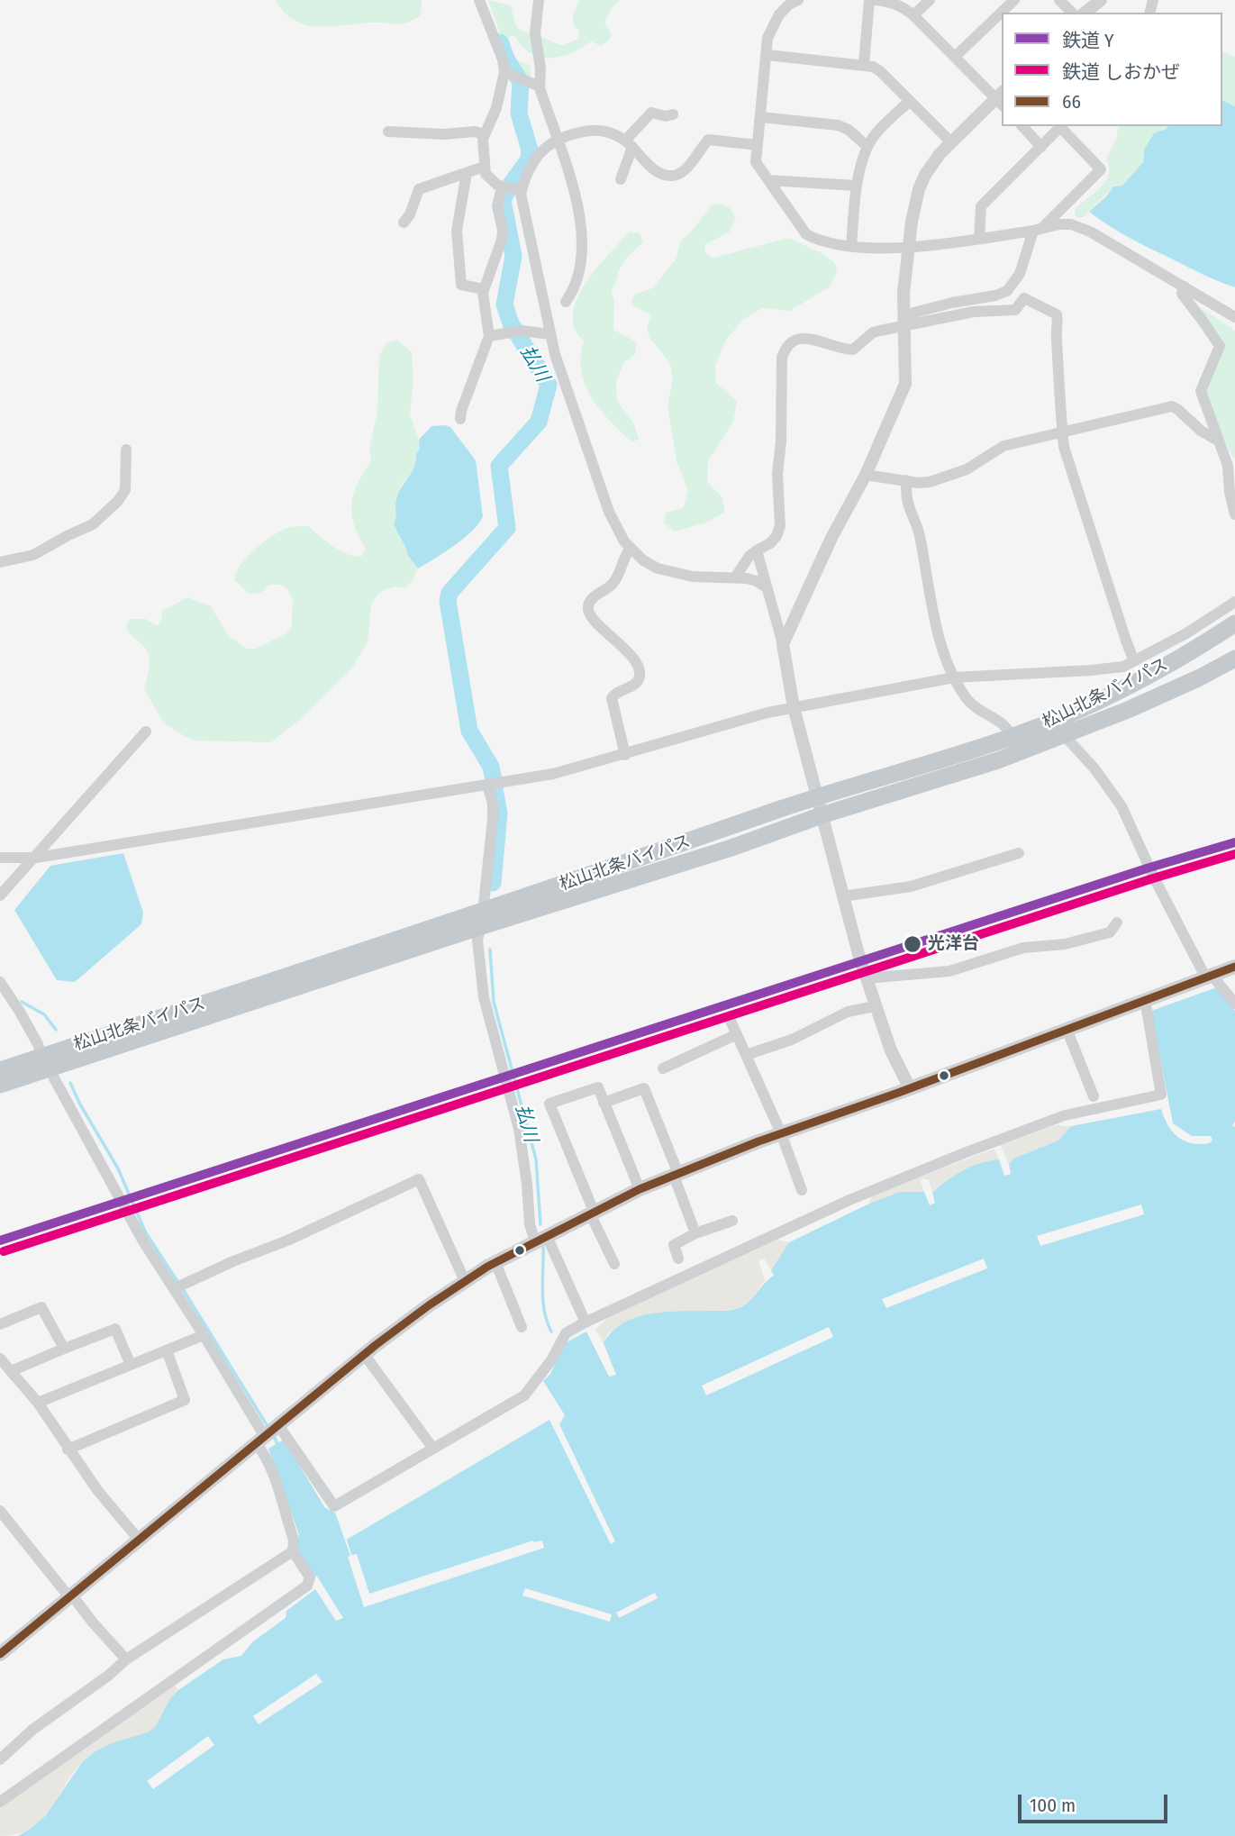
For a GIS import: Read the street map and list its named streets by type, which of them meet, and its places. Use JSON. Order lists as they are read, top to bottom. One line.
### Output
{"streets":{"highway":["松山北条バイパス"]},"water":["払川"],"places":["光洋台"],"lines":["rail line Y","rail line しおかぜ","transit line 66"],"legend":["鉄道 Y","鉄道 しおかぜ","66"],"scale_bar":"100 m"}
